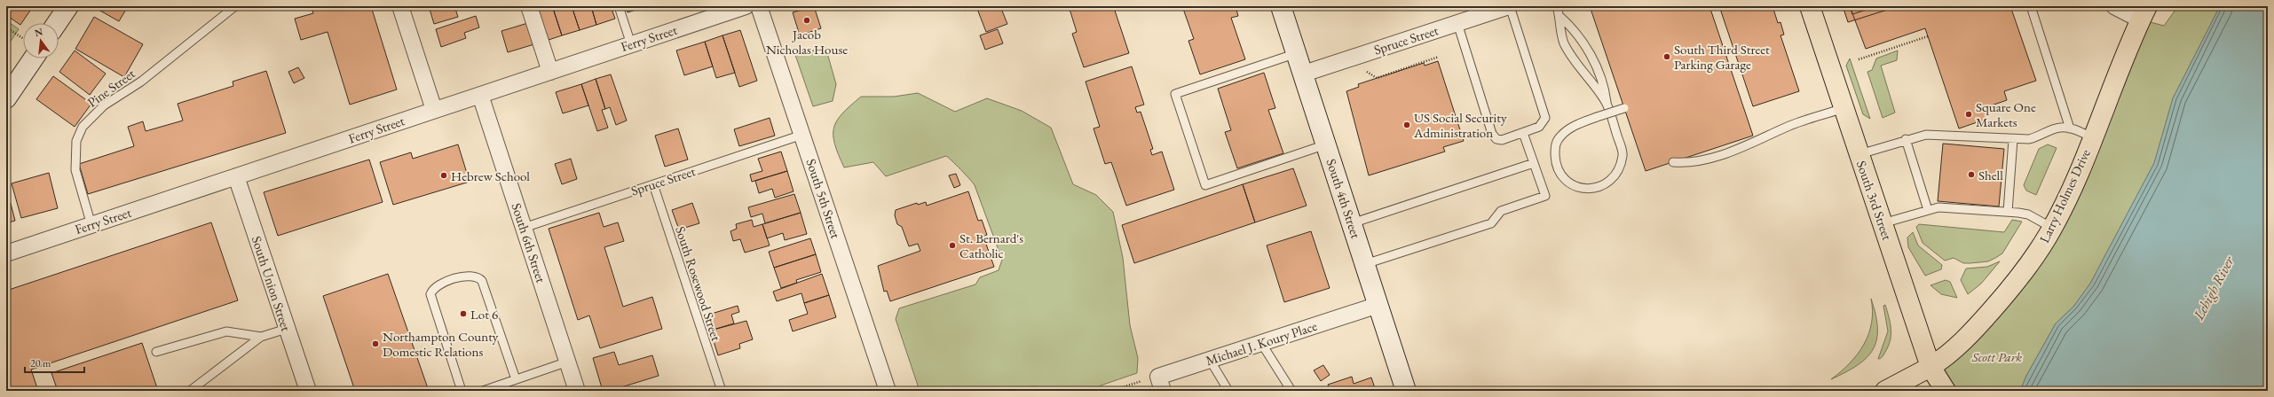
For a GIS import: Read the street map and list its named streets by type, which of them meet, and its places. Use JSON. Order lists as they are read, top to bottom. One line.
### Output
{"streets":{"main road":["Larry Holmes Drive","South 3rd Street"],"street":["Ferry Street","Spruce Street","South 5th Street","South 4th Street","South 6th Street","South Union Street","Michael J. Koury Place"],"lane":["Pine Street","South Rosewood Street"]},"crossings":[["Ferry Street","Pine Street"],["Ferry Street","South 6th Street"],["Ferry Street","South Union Street"],["Spruce Street","South 5th Street"],["Spruce Street","South 4th Street"],["Spruce Street","South 6th Street"],["Spruce Street","South Rosewood Street"],["Larry Holmes Drive","South 3rd Street"],["South 4th Street","Michael J. Koury Place"]],"water":["Lehigh River"],"parks":["Scott Park"],"places":["Jacob Nicholas House","South Third Street Parking Garage","Square One Markets","US Social Security Administration","Shell","Hebrew School","St. Bernard's Catholic","Lot 6","Northampton County Domestic Relations"],"scale_bar":"20 m","north":"top"}
